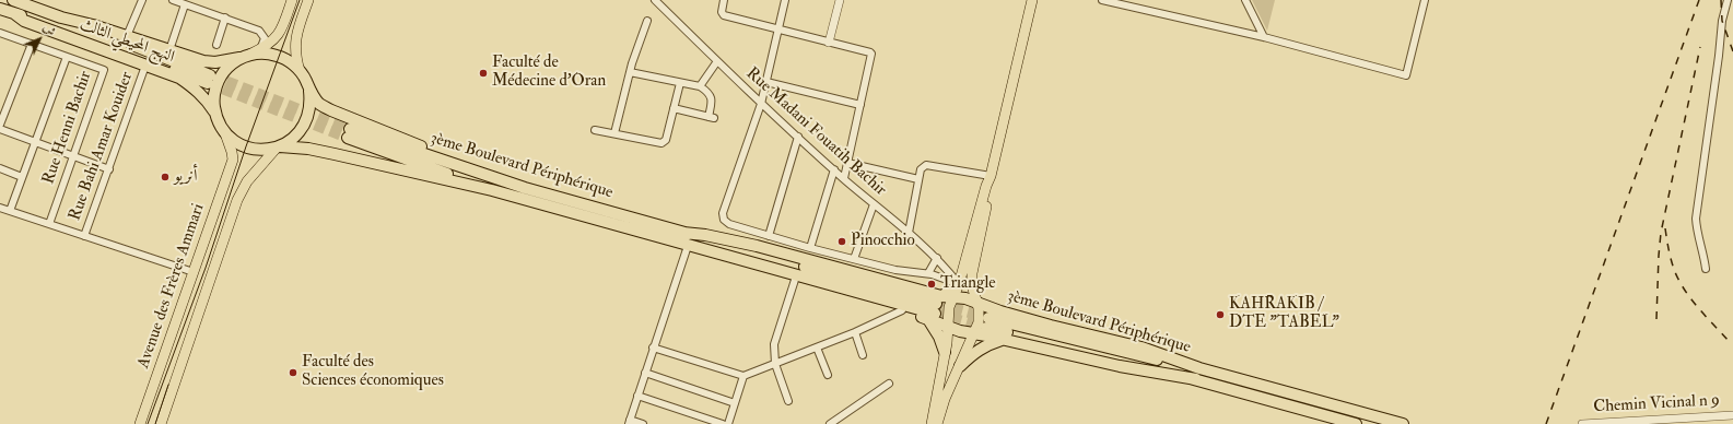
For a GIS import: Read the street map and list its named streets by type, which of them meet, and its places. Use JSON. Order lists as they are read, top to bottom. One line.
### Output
{"streets":{"highway":["النهج المحيطي الثالث","3ème Boulevard Périphérique"],"main road":["Avenue des Frères Ammari"],"street":["Rue Henni Bachir","Rue Madani Fouatih Bachir","Rue Bahi Amar Kouider","Chemin Vicinal n 9"]},"crossings":[["النهج المحيطي الثالث","Rue Bahi Amar Kouider"],["النهج المحيطي الثالث","Avenue des Frères Ammari"]],"places":["Faculté de Médecine d'Oran","أنريو","Pinocchio","Triangle","KAHRAKIB / DTE \"TABEL\"","Faculté des Sciences économiques"],"north":"top right"}
